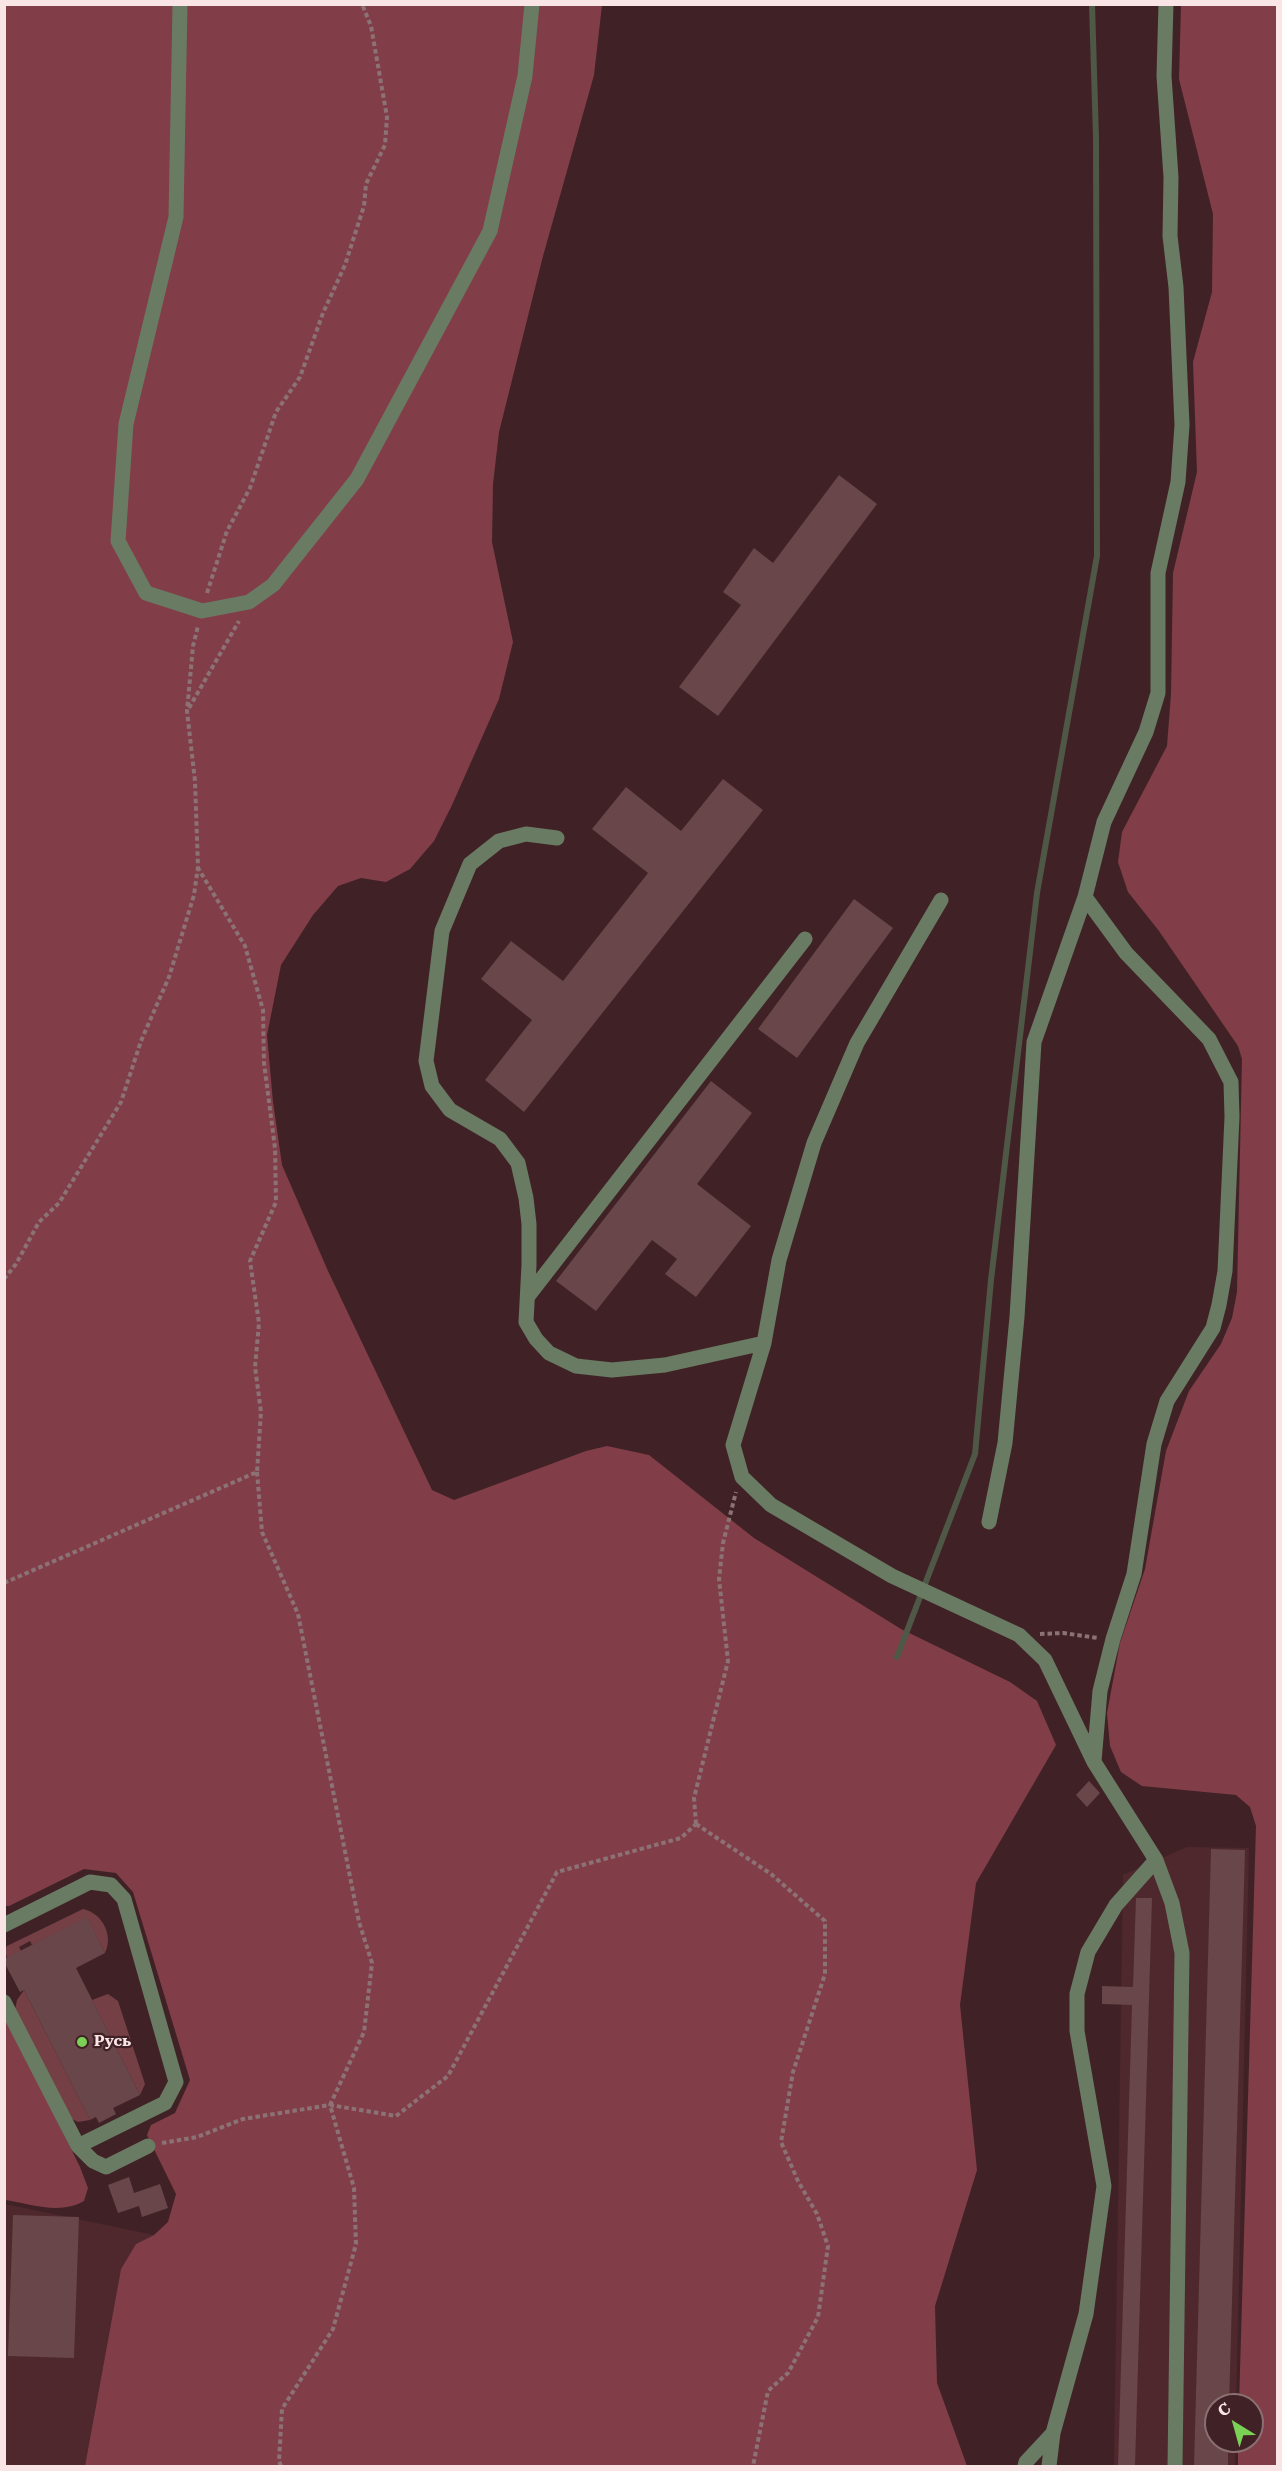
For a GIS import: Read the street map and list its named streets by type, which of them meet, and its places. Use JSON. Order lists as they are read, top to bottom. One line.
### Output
{"places":["Русь"],"north":"top left"}
